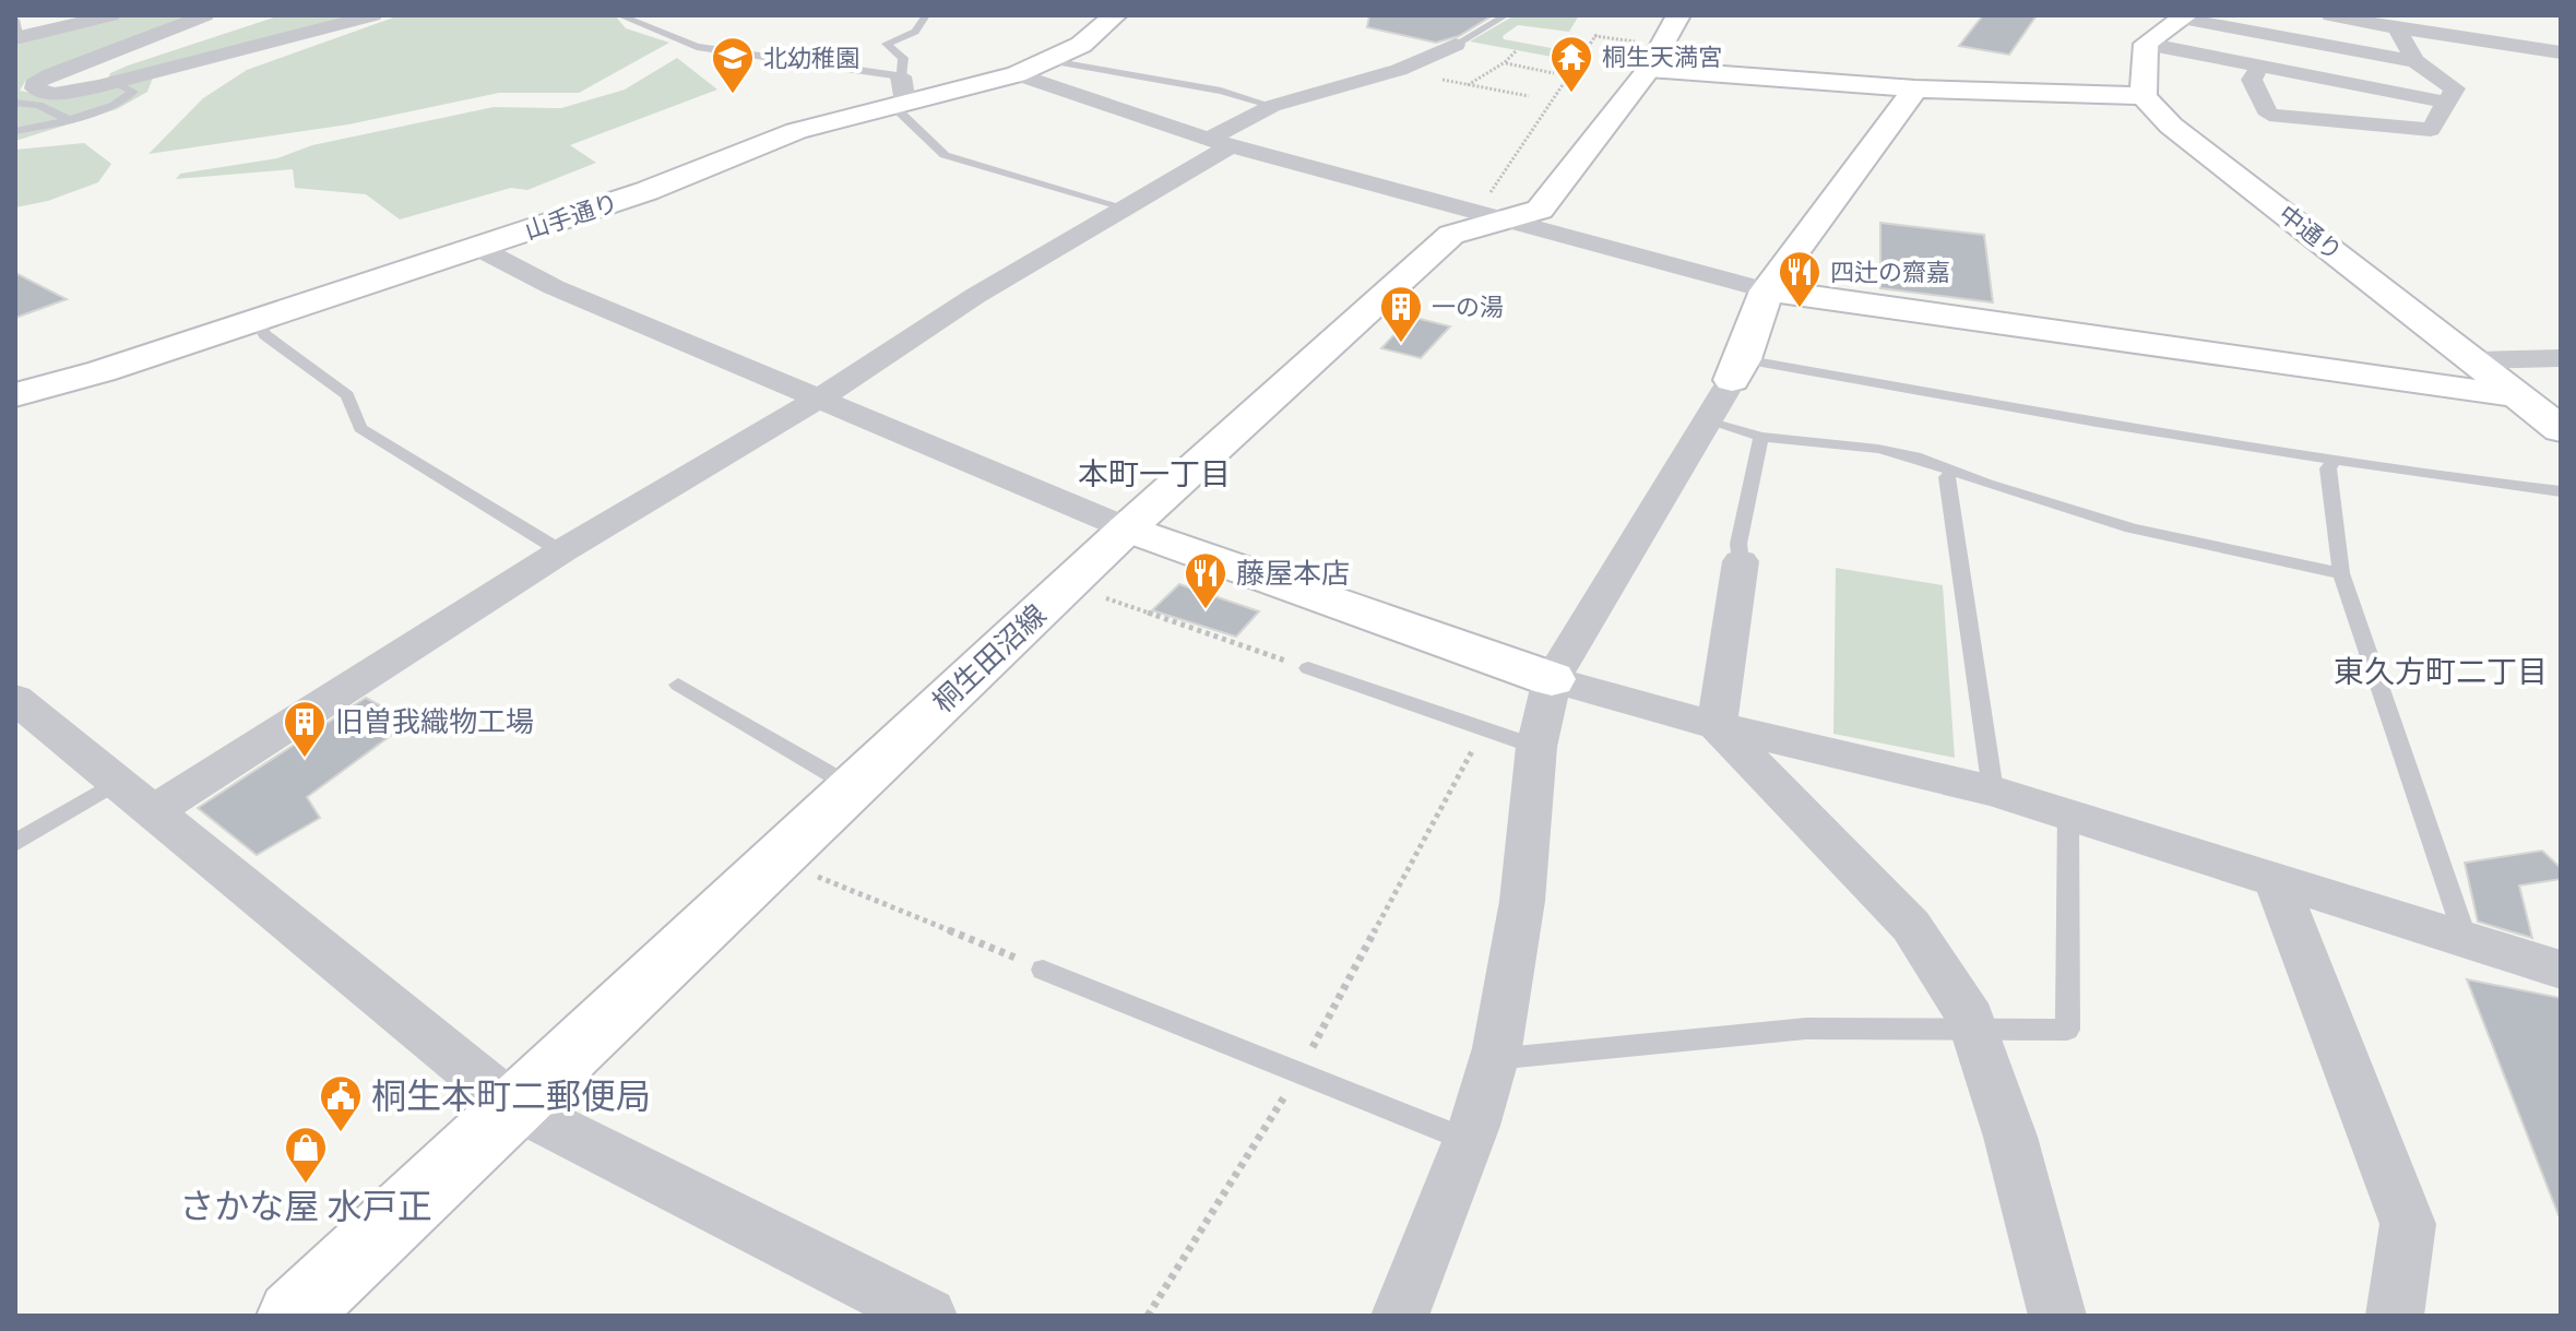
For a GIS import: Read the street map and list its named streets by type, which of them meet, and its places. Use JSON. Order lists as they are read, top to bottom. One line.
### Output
{"streets":{"street":["山手通り","中通り","桐生田沼線"]},"districts":["本町一丁目","東久方町二丁目"],"places":{"temple":["桐生天満宮"],"school or university":["北幼稚園"],"restaurant":["四辻の齋嘉","藤屋本店"],"building":["一の湯","旧曽我織物工場"],"public building":["桐生本町二郵便局"],"shop":["さかな屋 水戸正"]}}
